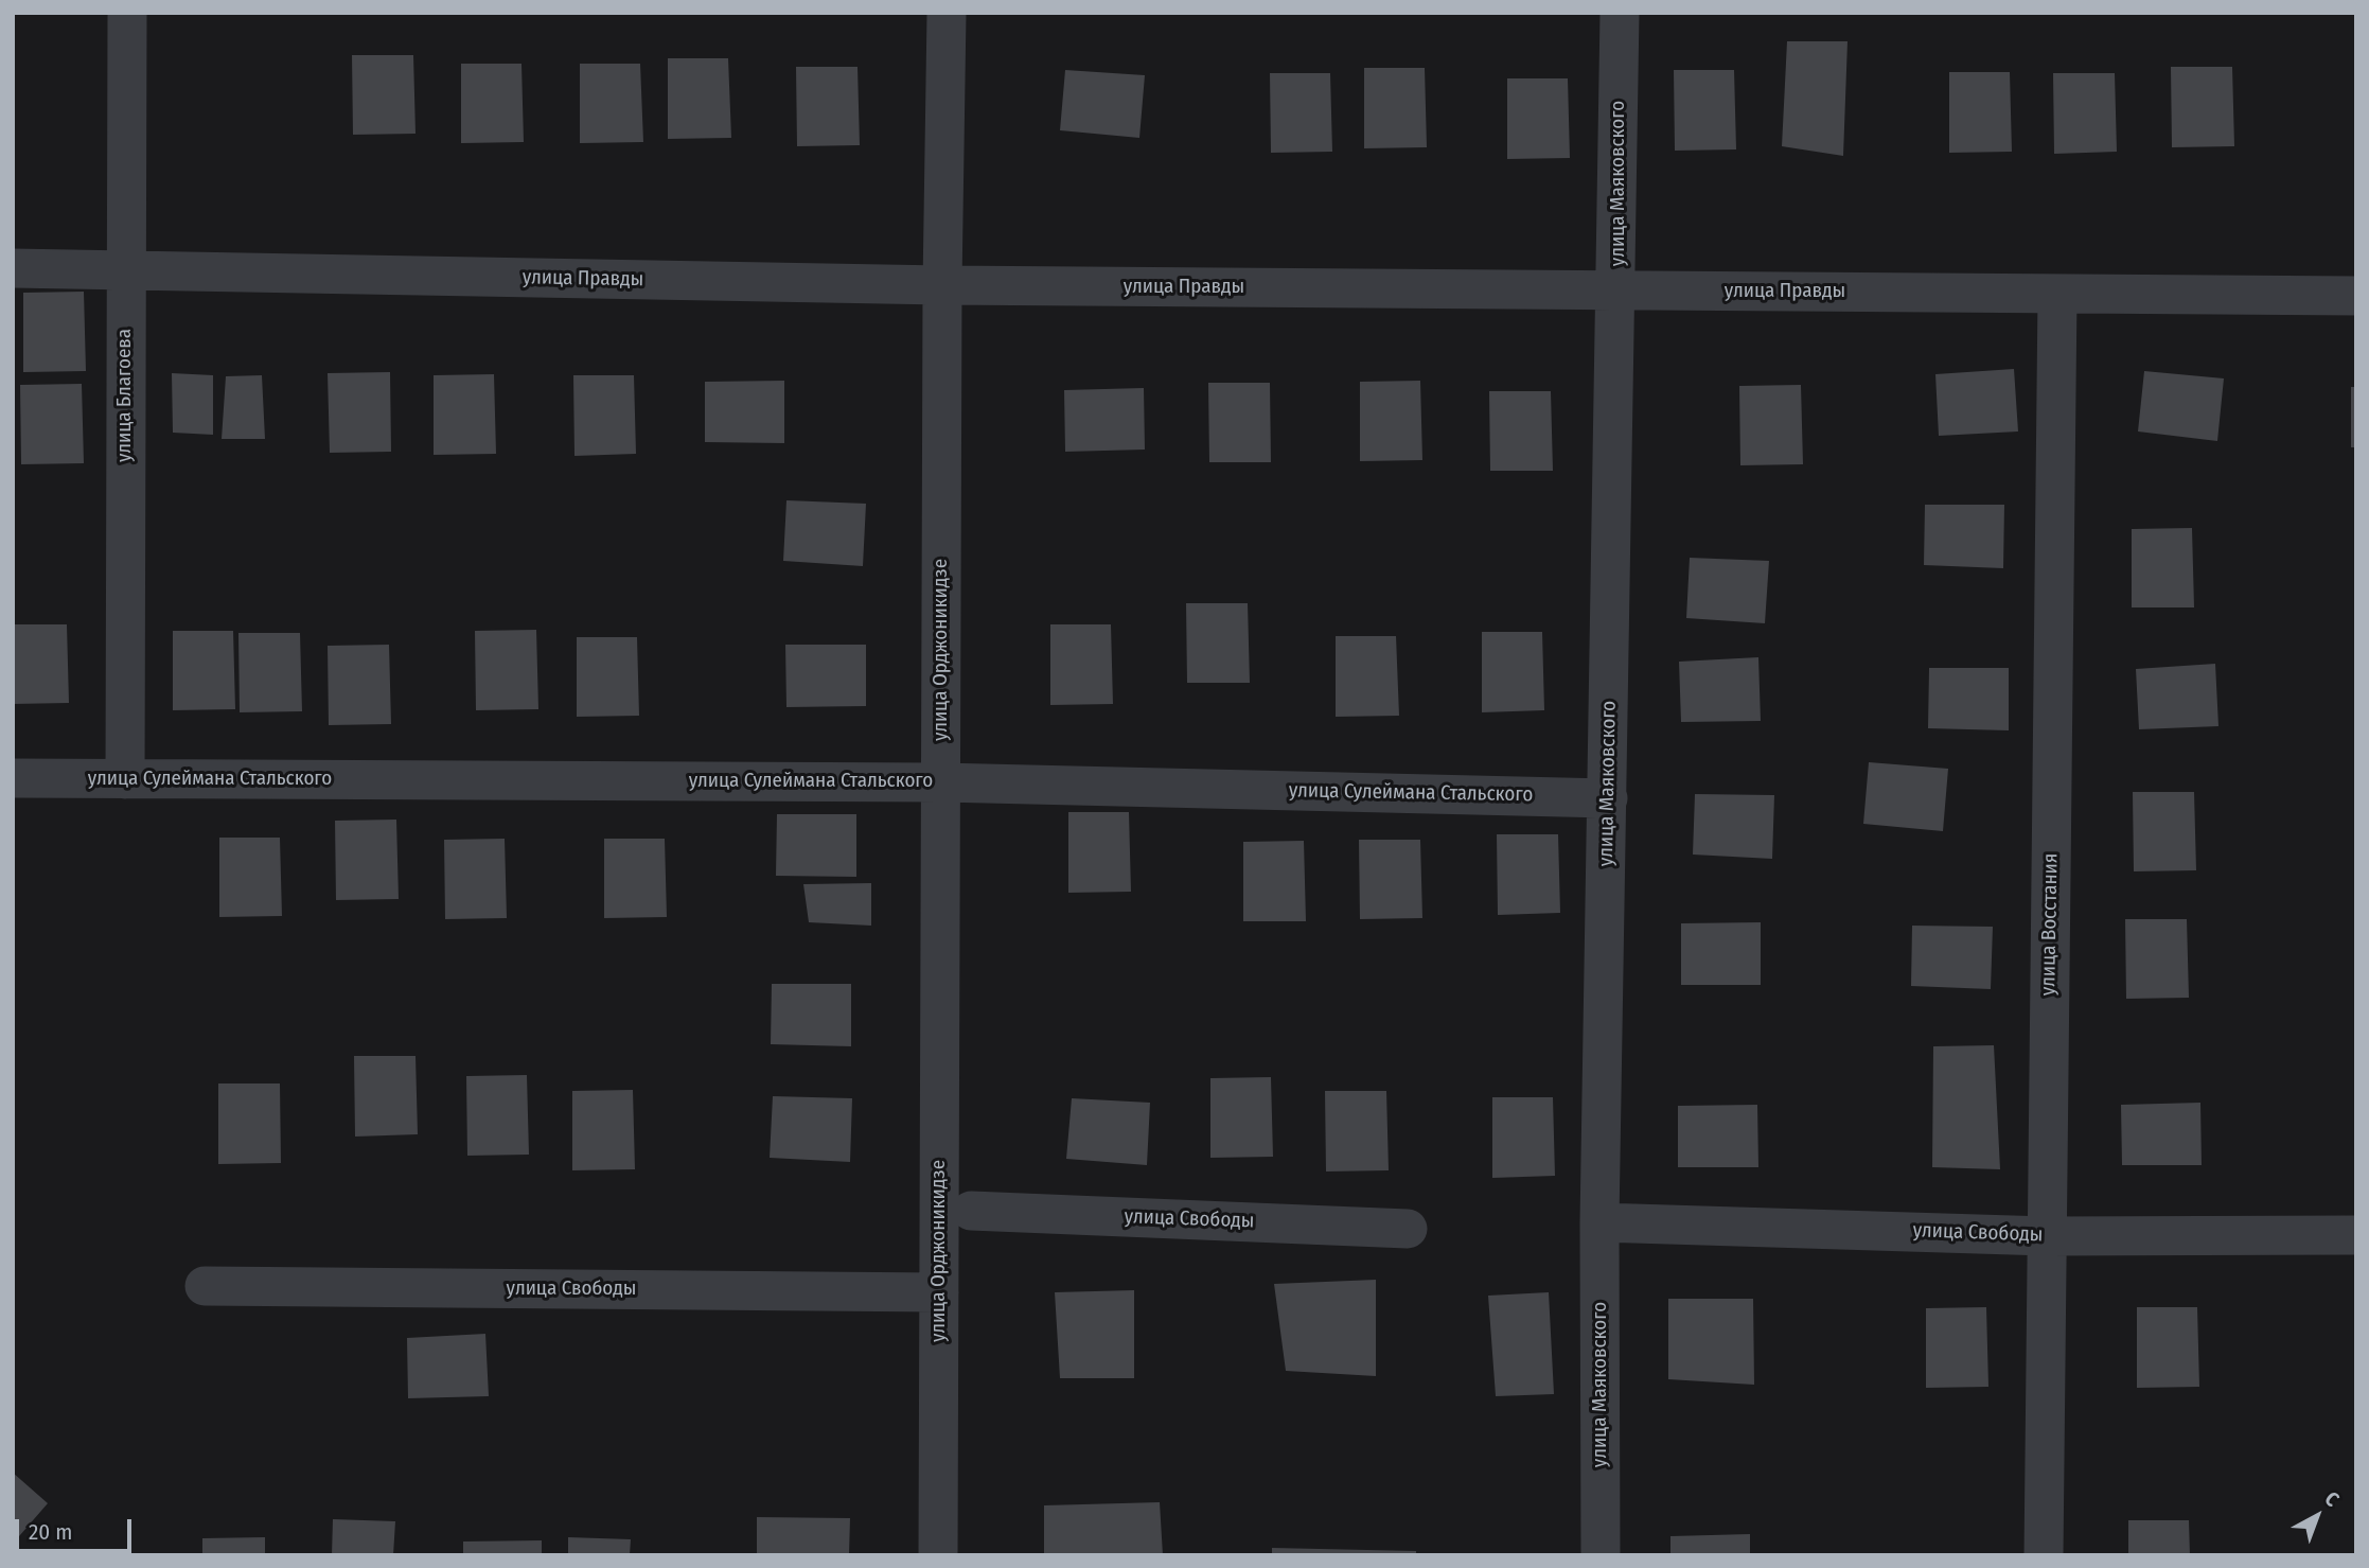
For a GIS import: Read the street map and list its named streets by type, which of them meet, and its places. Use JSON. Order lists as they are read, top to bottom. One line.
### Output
{"streets":{"street":["улица Маяковского","улица Правды","улица Благоева","улица Орджоникидзе","улица Сулеймана Стальского","улица Восстания","улица Свободы"]},"crossings":[["улица Маяковского","улица Правды"],["улица Маяковского","улица Сулеймана Стальского"],["улица Маяковского","улица Свободы"],["улица Правды","улица Благоева"],["улица Правды","улица Орджоникидзе"],["улица Правды","улица Восстания"],["улица Благоева","улица Сулеймана Стальского"],["улица Орджоникидзе","улица Сулеймана Стальского"],["улица Орджоникидзе","улица Свободы"],["улица Восстания","улица Свободы"]],"scale_bar":"20 m","north":"top right"}
